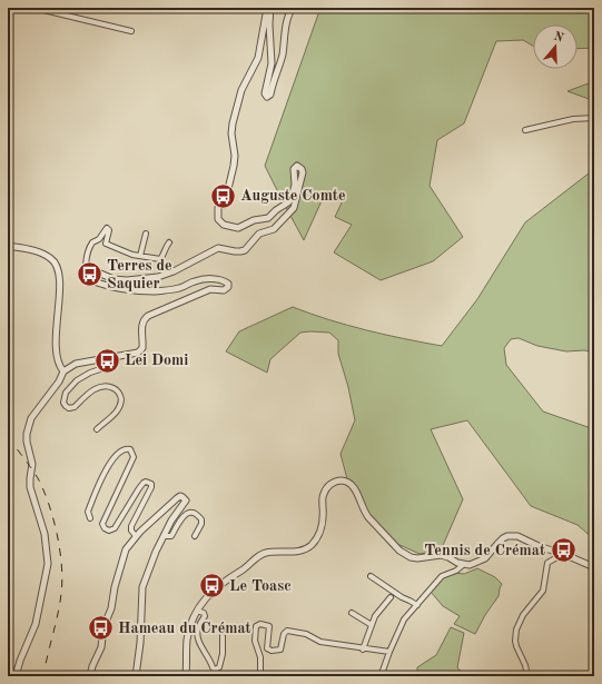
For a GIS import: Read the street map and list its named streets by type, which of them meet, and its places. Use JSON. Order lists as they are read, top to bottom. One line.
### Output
{"places":{"bus stop":["Auguste Comte","Terres de Saquier","Lei Domi","Tennis de Crémat","Le Toasc","Hameau du Crémat"]},"north":"top"}
